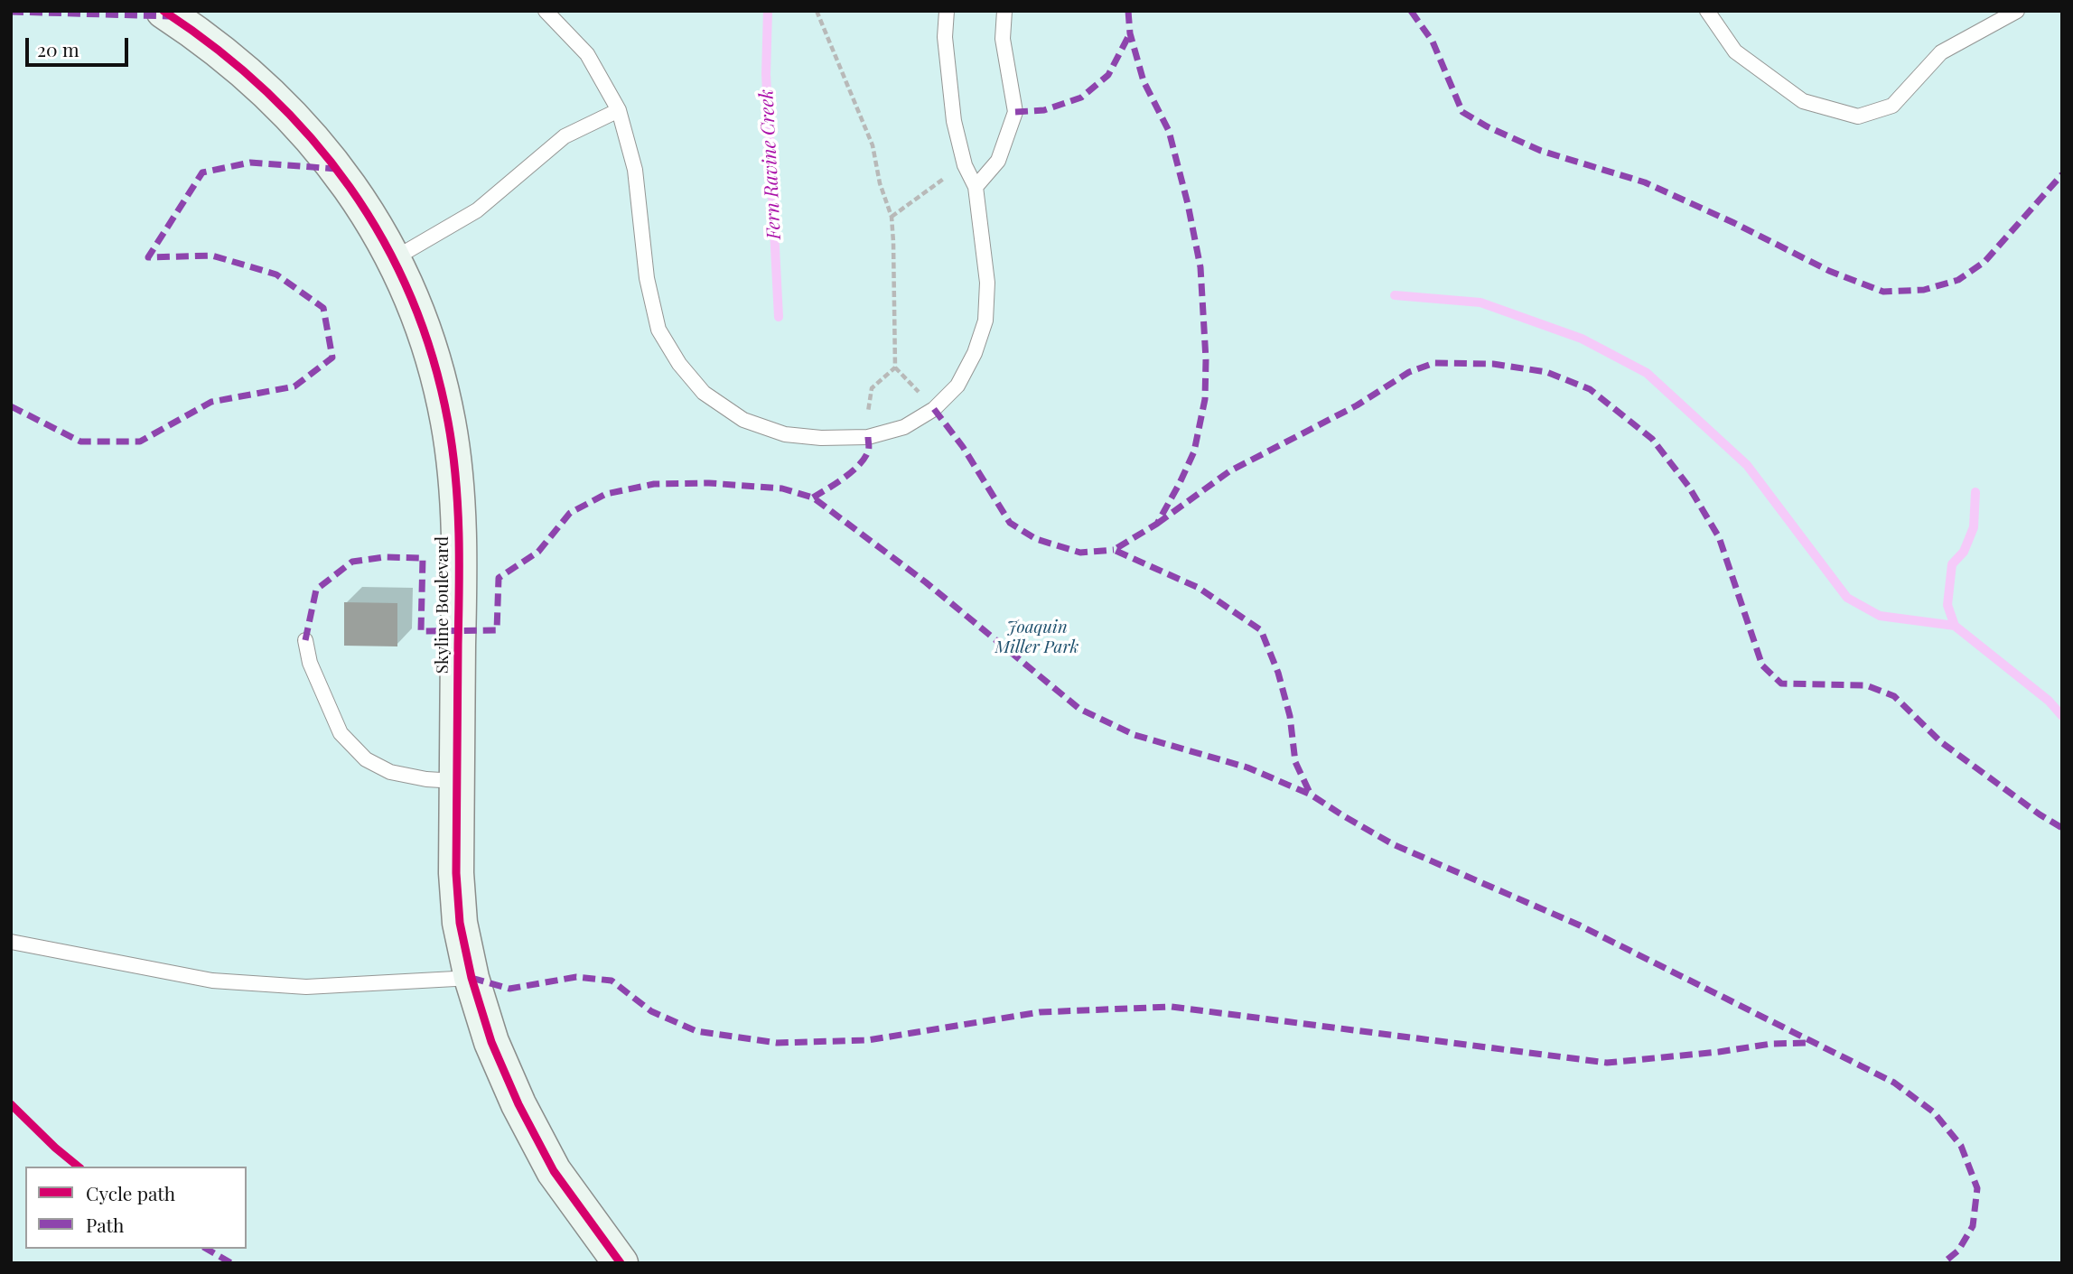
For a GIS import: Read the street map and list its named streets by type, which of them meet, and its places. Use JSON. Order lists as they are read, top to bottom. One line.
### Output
{"streets":{"main road":["Skyline Boulevard"]},"water":["Fern Ravine Creek"],"parks":["Joaquin Miller Park"],"legend":["Cycle path","Path"],"scale_bar":"20 m"}
